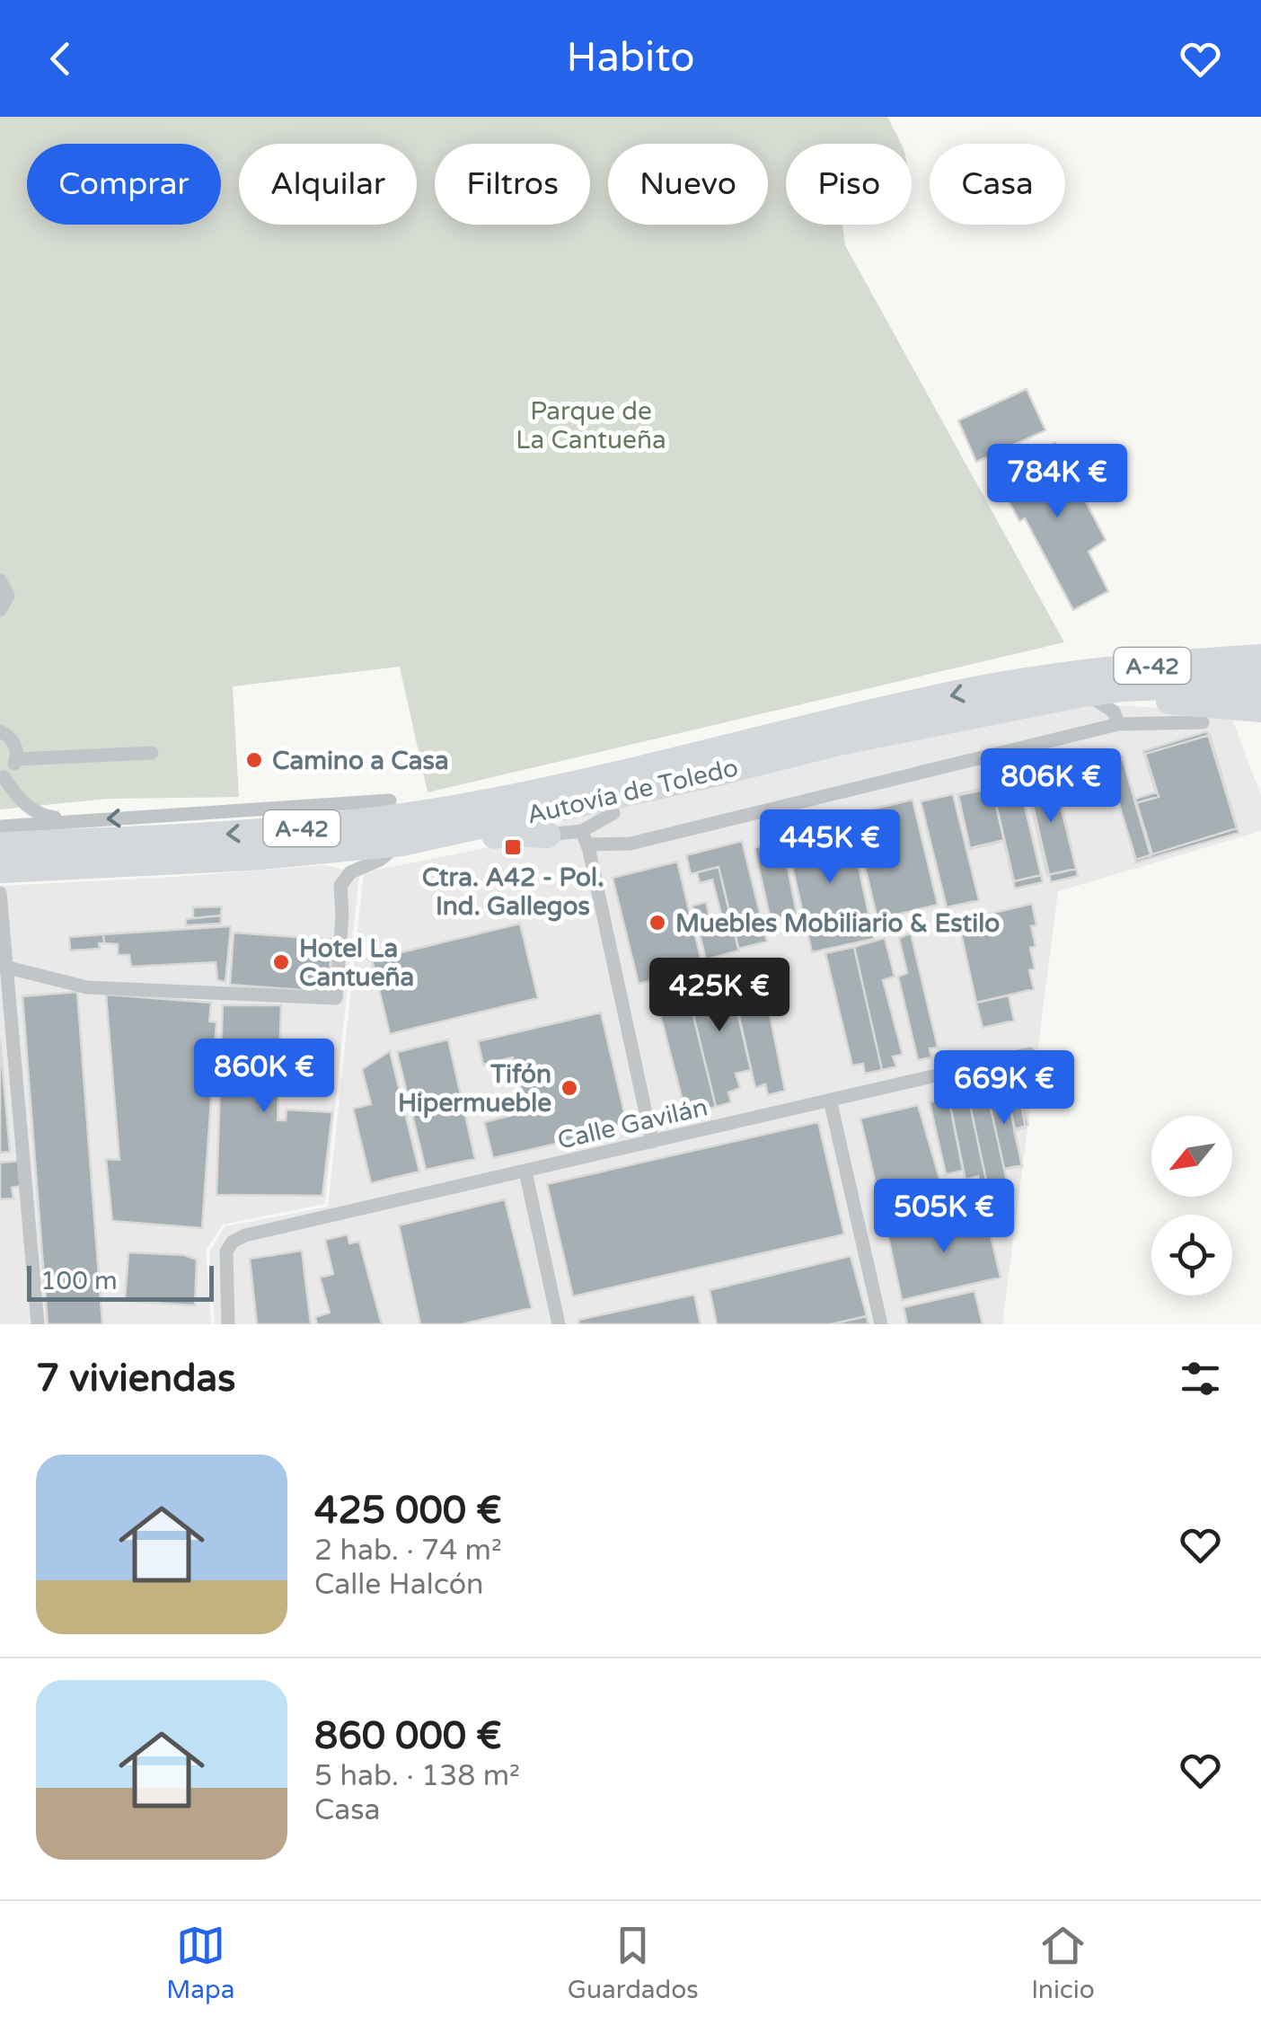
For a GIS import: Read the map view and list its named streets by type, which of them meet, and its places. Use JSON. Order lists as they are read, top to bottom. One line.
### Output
{"streets":{"highway":["A-42","Autovía de Toledo"],"street":["Calle Gavilán"]},"parks":["Parque de La Cantueña"],"places":{"other":["Camino a Casa","Muebles Mobiliario & Estilo","Hotel La Cantueña","Tifón Hipermueble"],"transit":["Ctra. A42 - Pol. Ind. Gallegos"]},"scale_bar":"100 m","north":"bottom left","page":{"header":"Habito","chip":["Comprar","Alquilar","Filtros","Nuevo","Piso","Casa"],"price":["784K €","806K €","445K €","425K €","860K €","669K €","505K €"],"scale":"100 m","heading":"7 viviendas","list":[{"name":"425 000 €","note":"2 hab. · 74 m² · Calle Halcón"},{"name":"860 000 €","note":"5 hab. · 138 m² · Casa"}],"tabs":["Mapa","Guardados","Inicio"]}}
